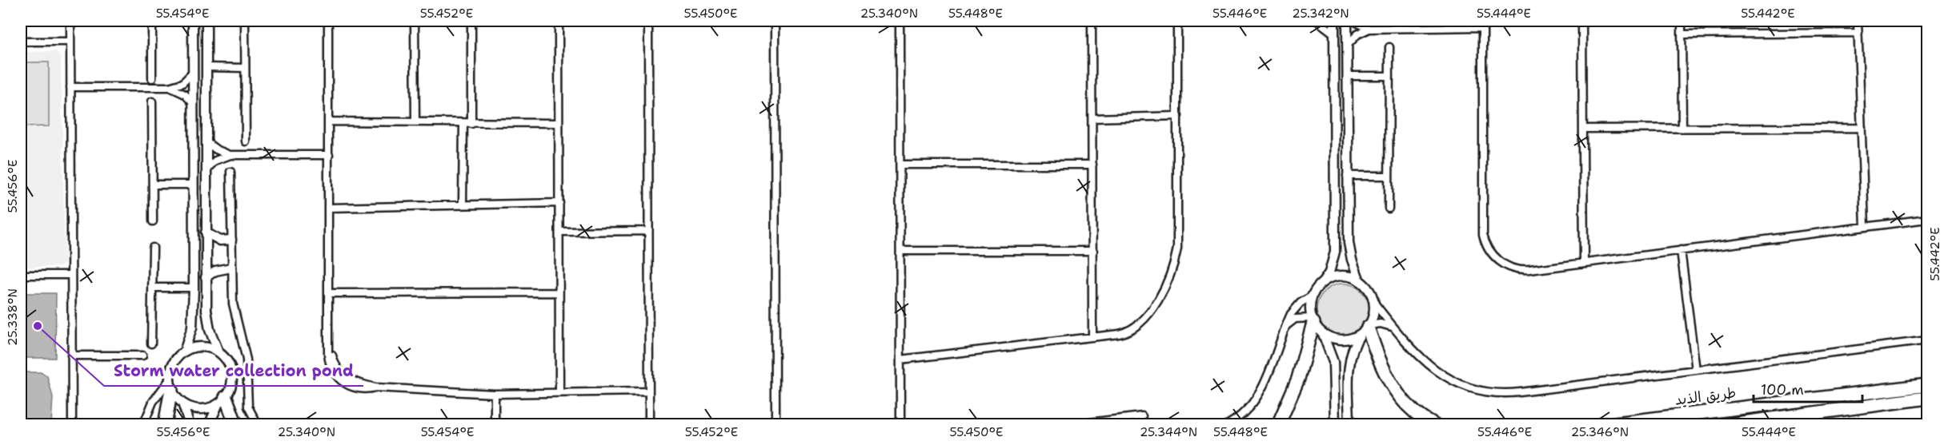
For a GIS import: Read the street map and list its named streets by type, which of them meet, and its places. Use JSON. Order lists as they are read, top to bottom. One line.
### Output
{"streets":{"highway":["طريق الذيد"]},"places":["Storm water collection pond"],"scale_bar":"100 m","coordinates":["55.454°E","55.452°E","55.450°E","25.340°N","55.448°E","55.446°E","25.342°N","55.444°E","55.442°E","55.456°E","25.338°N","25.344°N","25.346°N"]}
